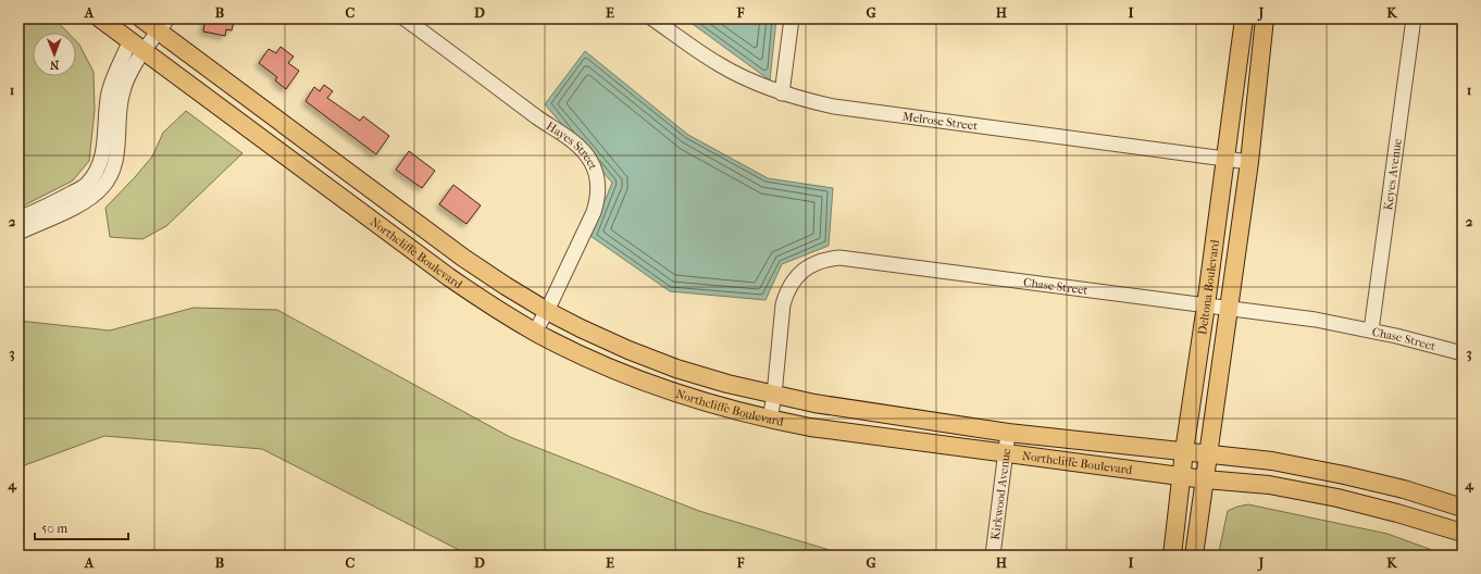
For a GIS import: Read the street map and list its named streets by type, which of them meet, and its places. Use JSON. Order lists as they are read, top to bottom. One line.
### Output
{"streets":{"main road":["Northcliffe Boulevard","Deltona Boulevard"],"street":["Melrose Street","Hayes Street","Keyes Avenue","Chase Street","Kirkwood Avenue"]},"crossings":[["Melrose Street","Deltona Boulevard"],["Hayes Street","Northcliffe Boulevard"],["Keyes Avenue","Chase Street"],["Northcliffe Boulevard","Chase Street"],["Northcliffe Boulevard","Deltona Boulevard"],["Northcliffe Boulevard","Kirkwood Avenue"],["Chase Street","Deltona Boulevard"]],"scale_bar":"50 m","north":"bottom","grid":{"columns":["A","B","C","D","E","F","G","H","I","J","K"],"rows":["1","2","3","4"]}}
